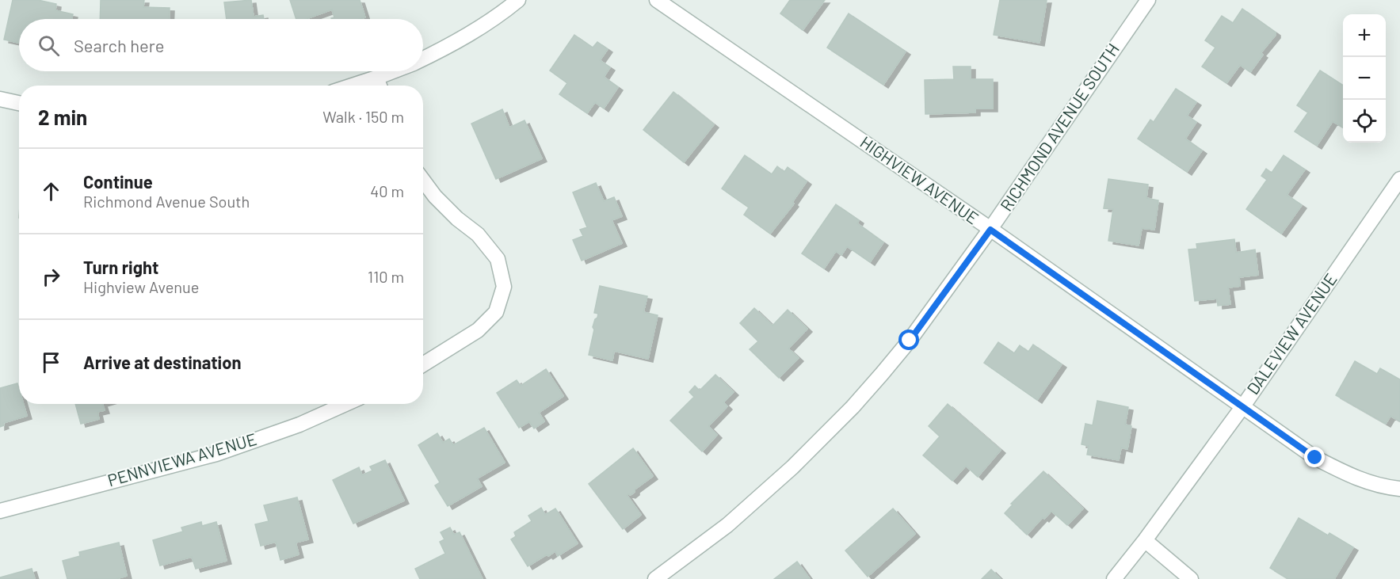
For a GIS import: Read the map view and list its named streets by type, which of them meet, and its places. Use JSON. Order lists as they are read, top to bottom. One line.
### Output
{"streets":{"street":["RICHMOND AVENUE SOUTH","HIGHVIEW AVENUE","DALEVIEW AVENUE","PENNVIEWA AVENUE"]},"crossings":[["RICHMOND AVENUE SOUTH","HIGHVIEW AVENUE"],["HIGHVIEW AVENUE","DALEVIEW AVENUE"]],"page":{"map_buttons":["+","−"],"search":"Search here","heading":["2 min","Walk · 150 m"],"list":[["Continue","Richmond Avenue South","40 m"],["Turn right","Highview Avenue","110 m"],"Arrive at destination"]}}
